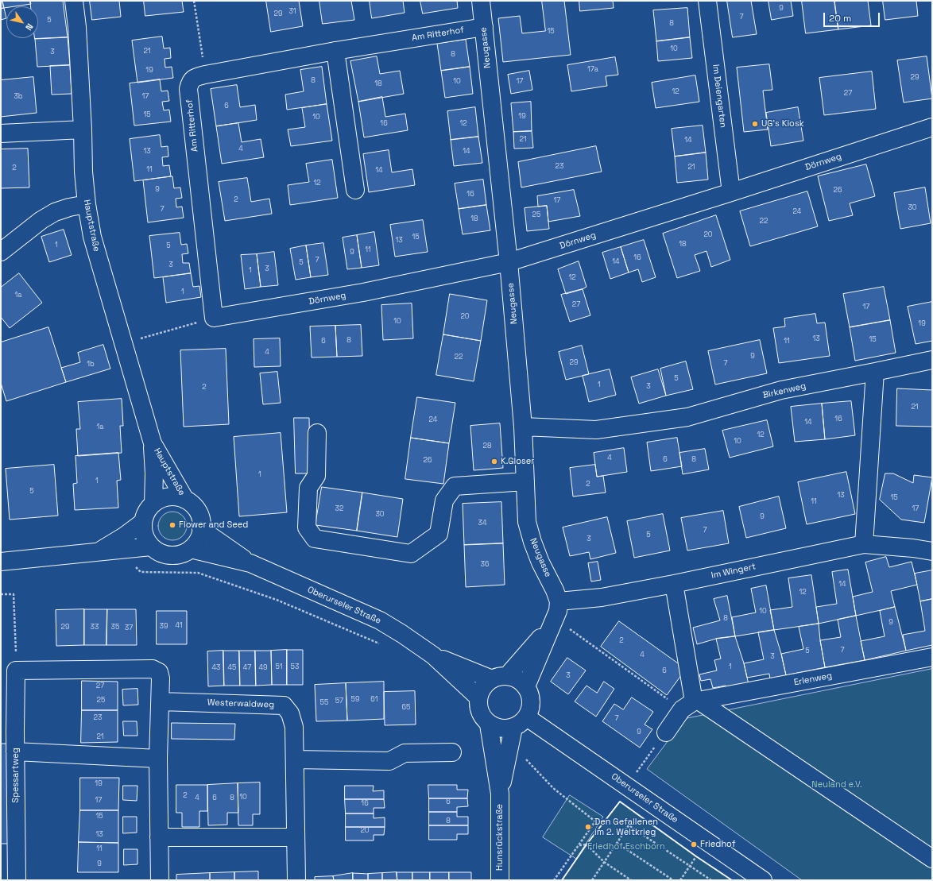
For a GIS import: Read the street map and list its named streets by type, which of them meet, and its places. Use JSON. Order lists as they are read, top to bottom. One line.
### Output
{"streets":{"street":["Am Ritterhof","Neugasse","Im Deiengarten","Dörnweg","Hauptstraße","Birkenweg","Im Wingert","Oberurseler Straße","Erlenweg","Westerwaldweg","Spessartweg","Hunsrückstraße"]},"crossings":[["Am Ritterhof","Neugasse"],["Am Ritterhof","Dörnweg"],["Neugasse","Dörnweg"],["Neugasse","Birkenweg"],["Neugasse","Im Wingert"],["Im Deiengarten","Dörnweg"],["Hauptstraße","Oberurseler Straße"],["Oberurseler Straße","Hunsrückstraße"]],"parks":["Neuland e.V.","Friedhof Eschborn"],"places":["UG's Kiosk","K.Gloser","Flower and Seed","Den Gefallenen im 2. Weltkrieg","Friedhof"],"house_numbers":["9","31","29","7","5","8","15","10","21","3","8","17a","19","29","8","10","17","18","12","27","3b","17","6","15","19","10","16","12","21","14","4","13","14","23","21","2","11","14","12","9","26","16","2","17","30","7","24","25","18","22","20","15","13","18","1","5","11","9","16","7","14","5","3","3","1","12","1","1a","27","17","20","10","19","13","15","8","6","11","4","9","22","29","7","1b","5","1","3","2","21","16","24","14","1a","12","10","28","4","6","8","26","1","1","2","5","13","15","11","32","17","30","9","34","7","5","3","36","14","12","10","8","9","41","39","29","33","35","37","2","7","5","4","3","51","53","1","43","45","47","49","6","3","27","59","61","25","57","55","65","23","7","9","21","19","2","10","4","6","8","17","6","16","15","8","20","13","11","9"],"scale_bar":"20 m","north":"bottom right"}
